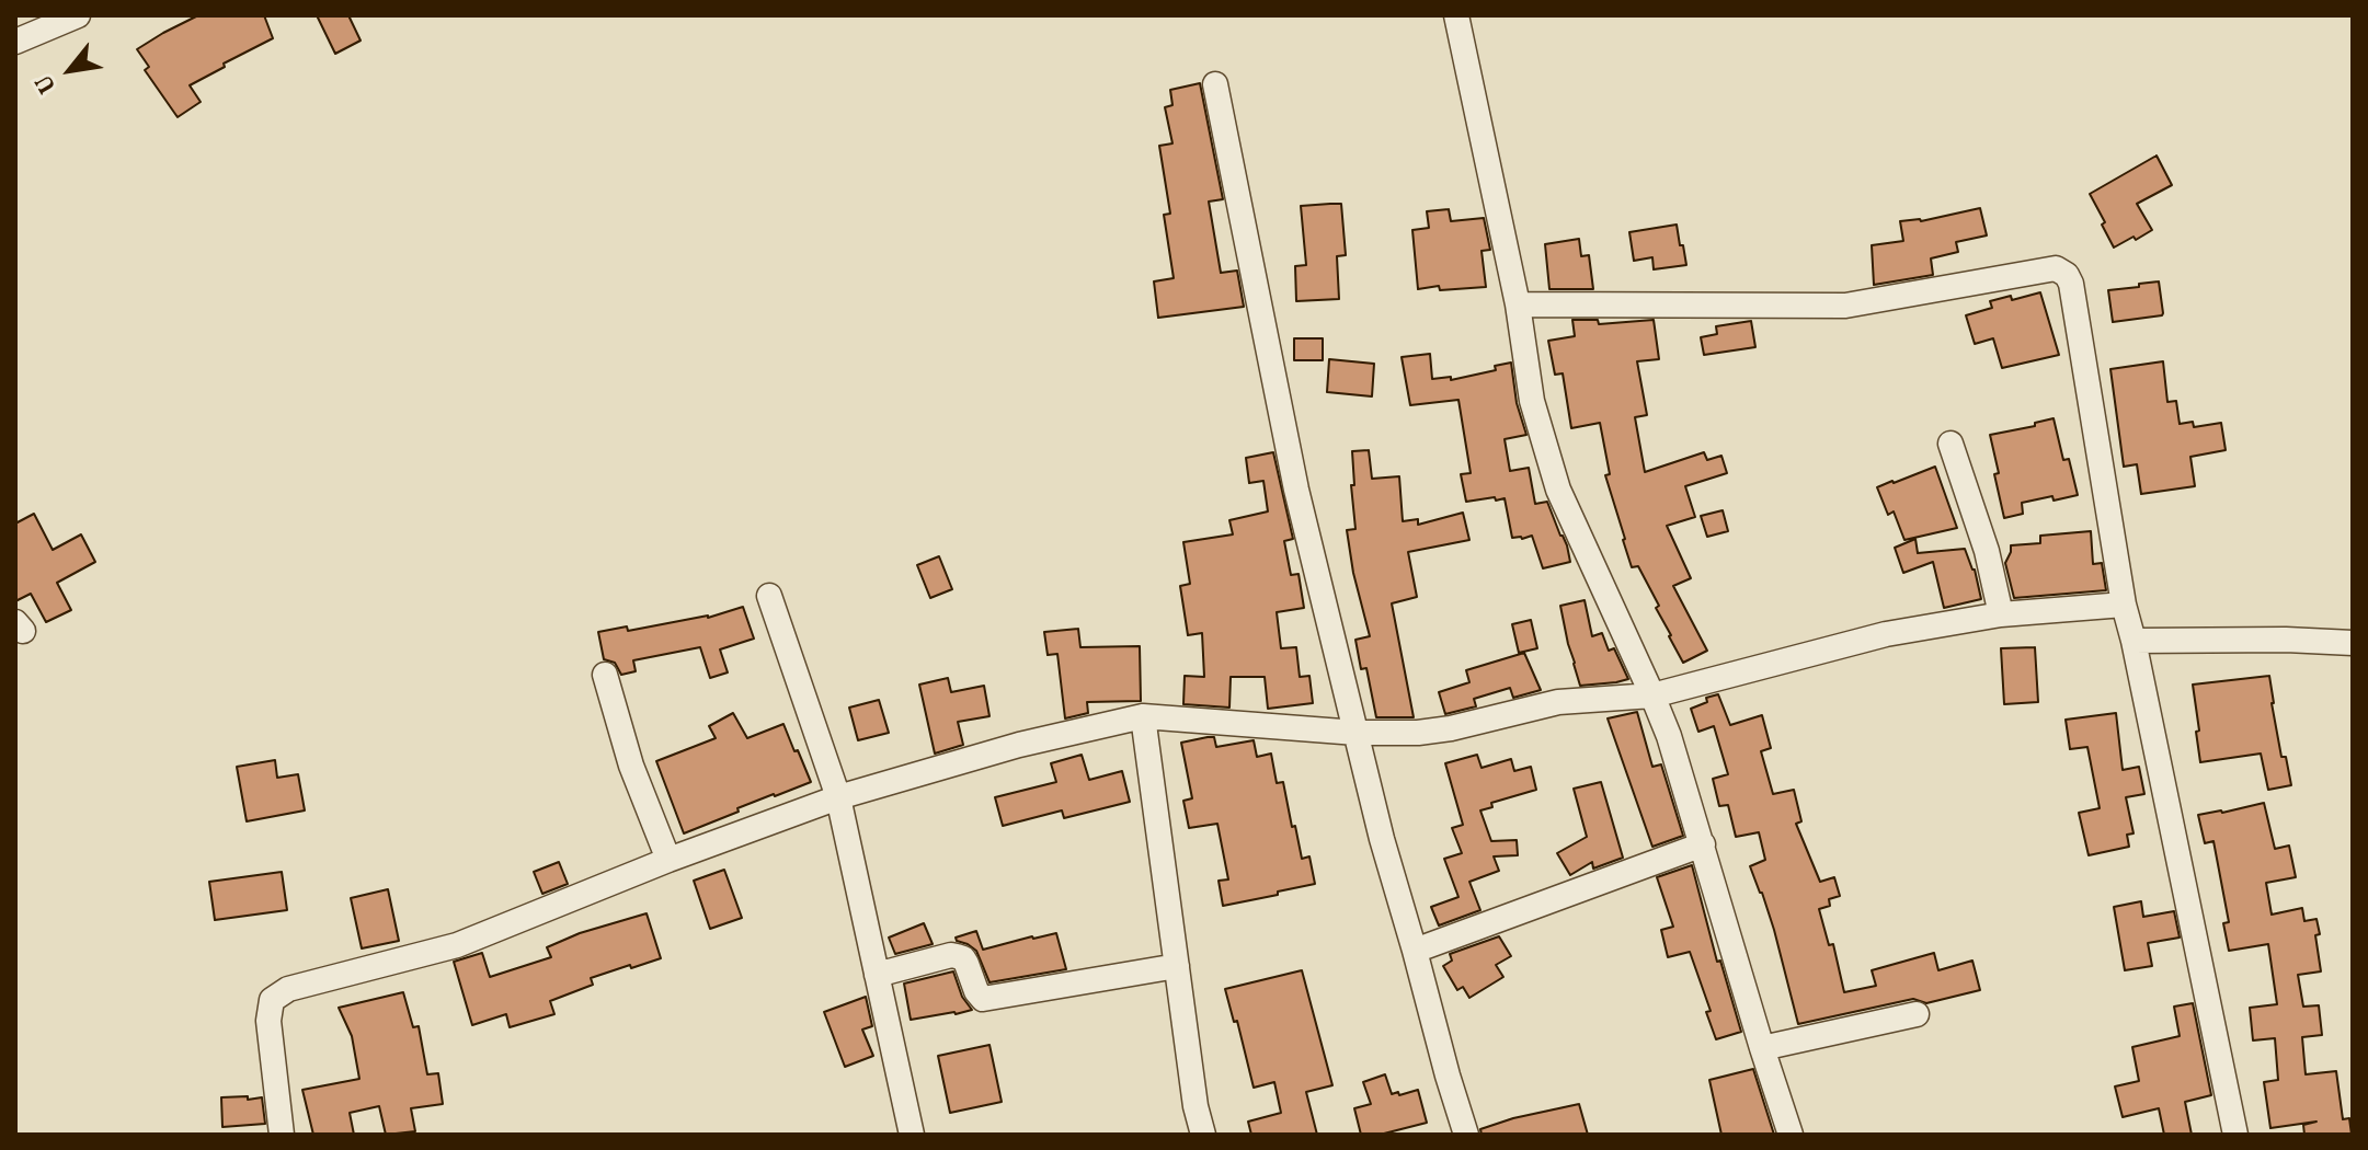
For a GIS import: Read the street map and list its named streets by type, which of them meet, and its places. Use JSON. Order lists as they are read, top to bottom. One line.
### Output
{"north":"bottom left"}
